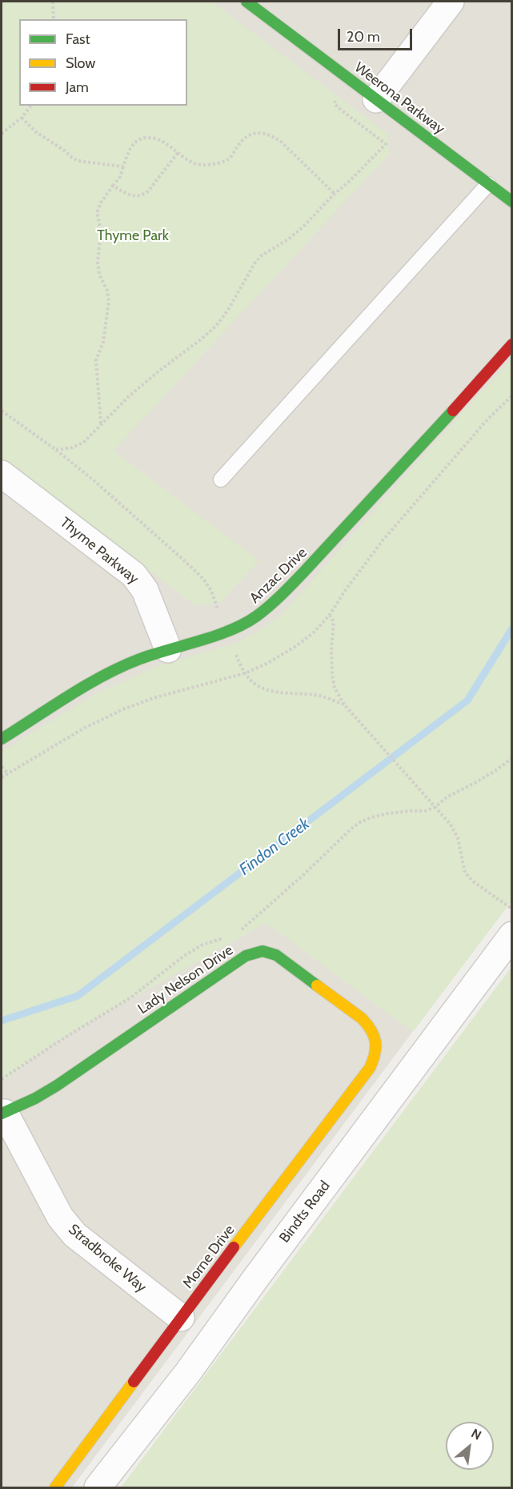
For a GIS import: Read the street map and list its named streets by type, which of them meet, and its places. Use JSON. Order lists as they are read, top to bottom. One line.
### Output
{"streets":{"street":["Weerona Parkway","Thyme Parkway","Anzac Drive","Lady Nelson Drive","Bindts Road","Morne Drive","Stradbroke Way"]},"crossings":[["Thyme Parkway","Anzac Drive"],["Lady Nelson Drive","Morne Drive"],["Lady Nelson Drive","Stradbroke Way"],["Morne Drive","Stradbroke Way"]],"water":["Findon Creek"],"parks":["Thyme Park"],"legend":["Fast","Slow","Jam"],"scale_bar":"20 m","north":"top right"}
